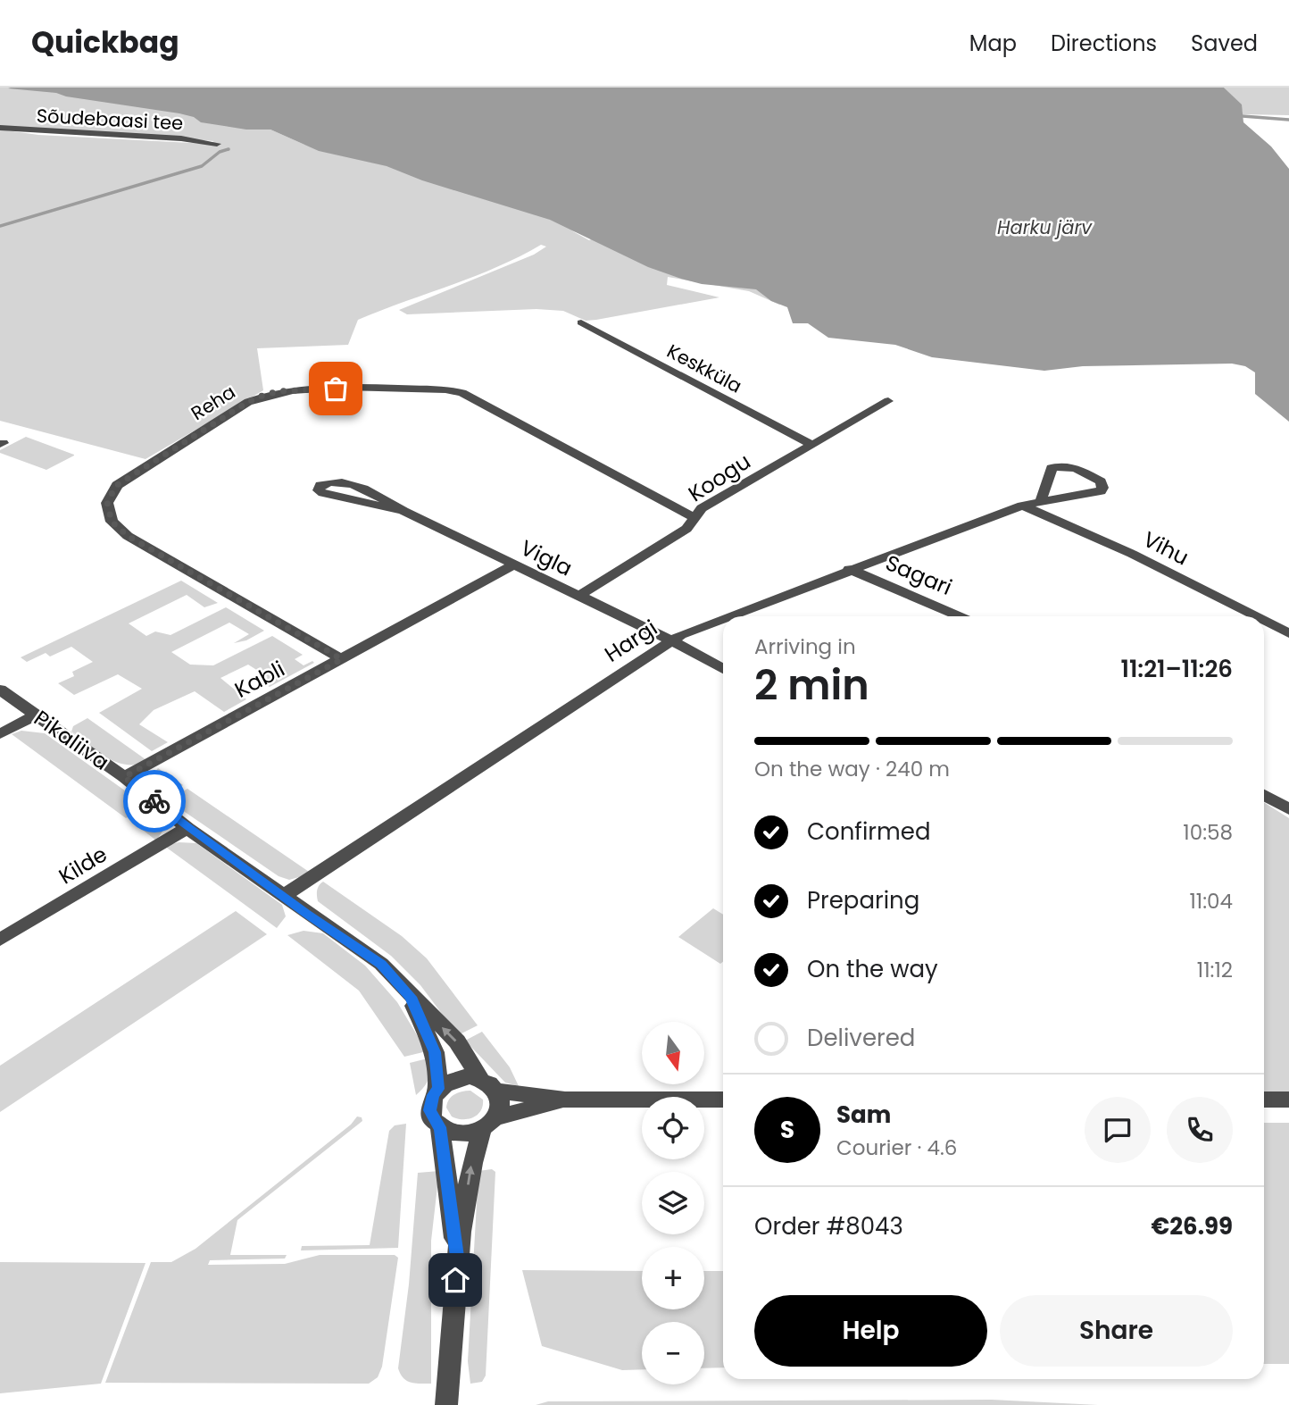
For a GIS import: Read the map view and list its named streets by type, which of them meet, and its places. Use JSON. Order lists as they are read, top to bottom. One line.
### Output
{"streets":{"street":["Sõudebaasi tee","Keskküla","Reha","Koogu","Vihu","Vigla","Sagari","Hargi","Kabli","Pikaliiva","Kilde"]},"crossings":[["Keskküla","Koogu"],["Reha","Koogu"],["Reha","Kabli"],["Koogu","Vigla"],["Vihu","Hargi"],["Vigla","Hargi"],["Vigla","Kabli"],["Sagari","Hargi"],["Hargi","Pikaliiva"],["Kabli","Pikaliiva"],["Pikaliiva","Kilde"]],"water":["Harku järv"],"north":"bottom","page":{"header":"Quickbag","nav":["Map","Directions","Saved"],"heading":["2 min","Arriving in","11:21–11:26"],"panel":["Sam","Courier · 4.6","Order #8043","€26.99"],"bar":"On the way · 240 m","list":[["Confirmed","10:58"],["Preparing","11:04"],["On the way","11:12"],"Delivered"],"map_buttons":["+","−"],"round":"S","buttons":["Help","Share"]}}
